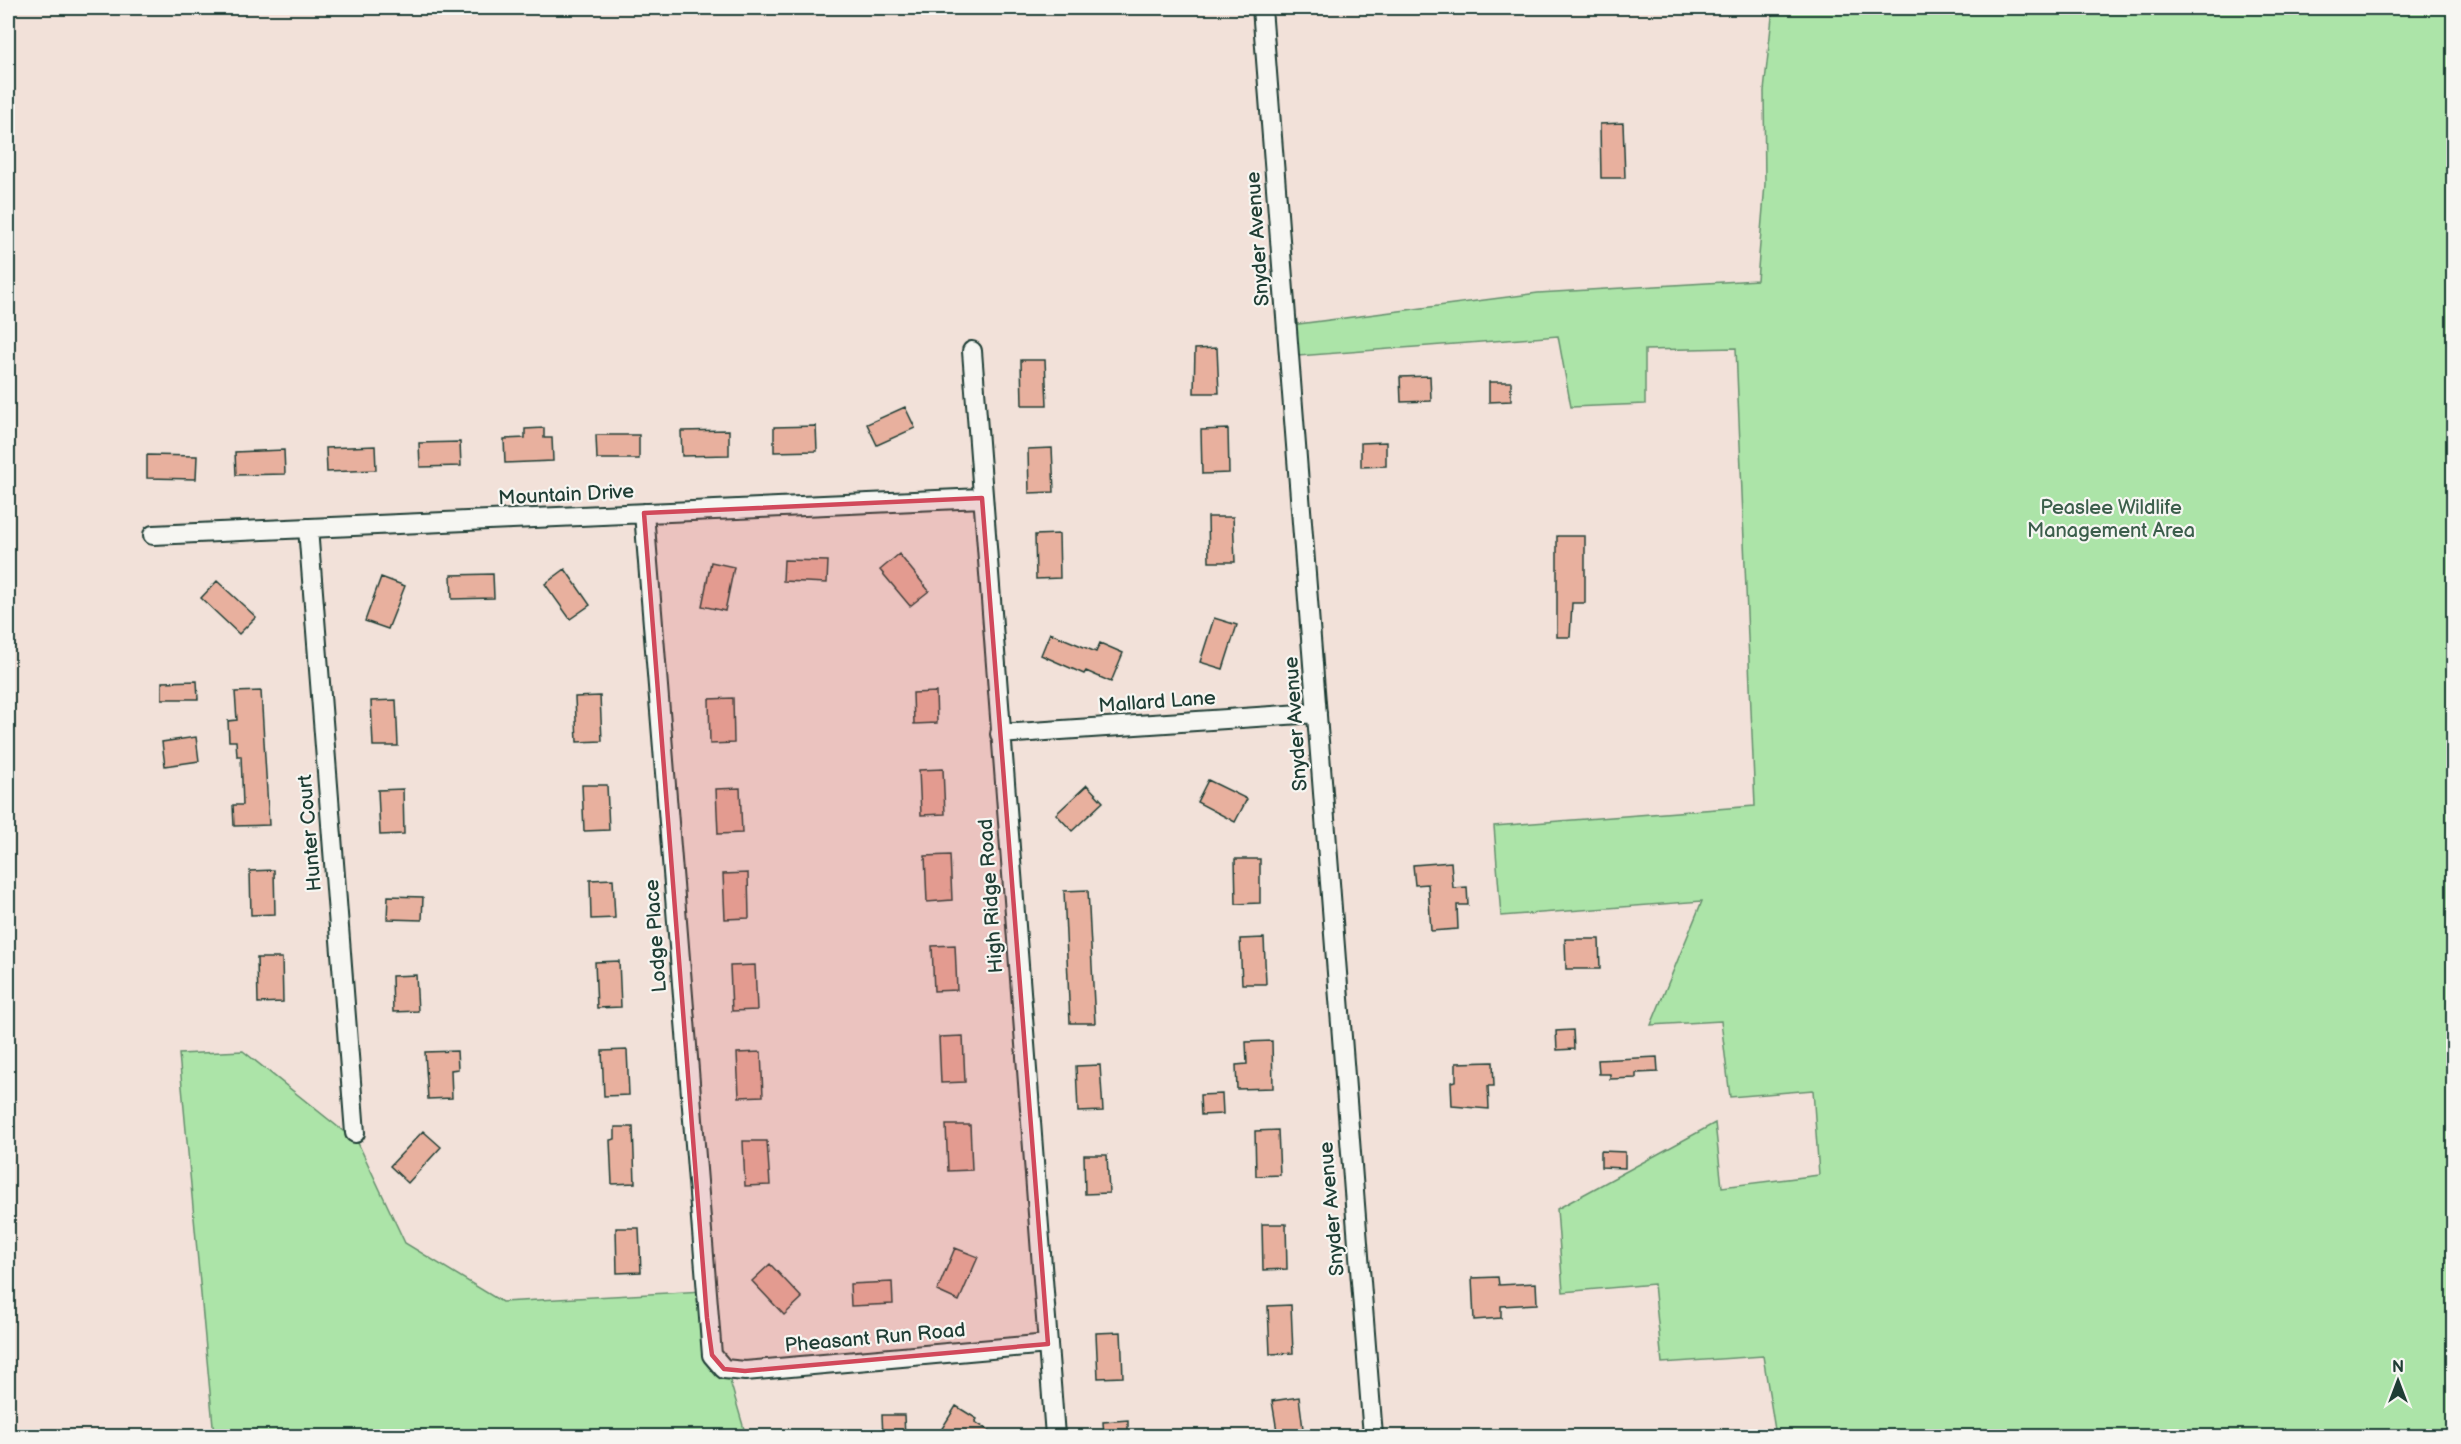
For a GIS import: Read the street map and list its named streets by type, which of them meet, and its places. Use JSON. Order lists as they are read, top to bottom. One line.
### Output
{"streets":{"street":["Snyder Avenue","Mountain Drive","Mallard Lane","Hunter Court","High Ridge Road","Lodge Place","Pheasant Run Road"]},"crossings":[["Snyder Avenue","Mallard Lane"],["Mountain Drive","Hunter Court"],["Mountain Drive","High Ridge Road"],["Mountain Drive","Lodge Place"],["Mallard Lane","High Ridge Road"],["High Ridge Road","Pheasant Run Road"],["Lodge Place","Pheasant Run Road"]],"parks":["Peaslee Wildlife Management Area"],"north":"top"}
